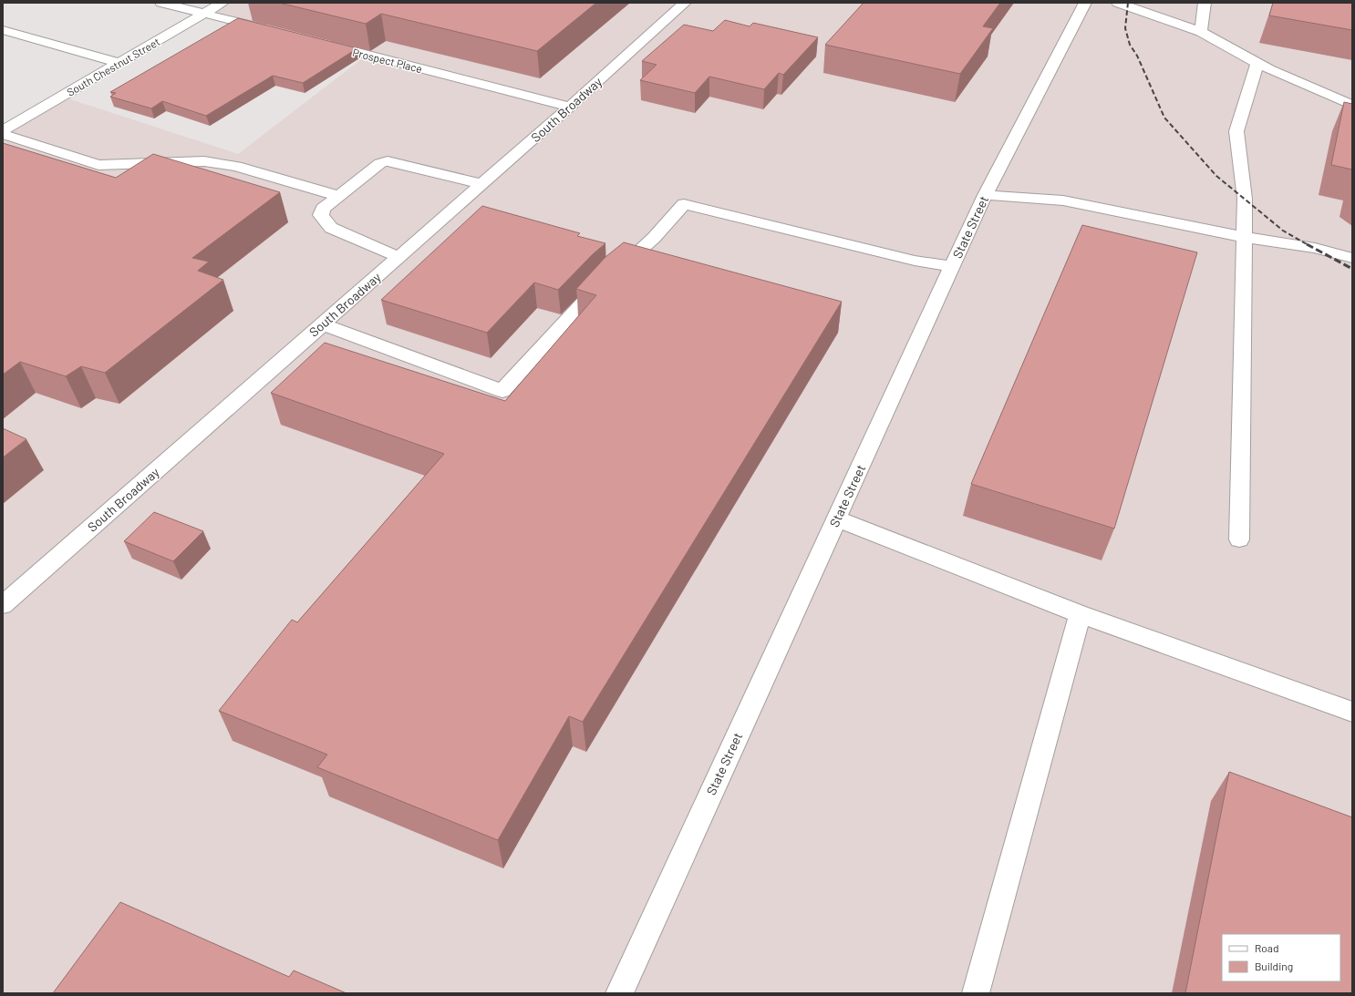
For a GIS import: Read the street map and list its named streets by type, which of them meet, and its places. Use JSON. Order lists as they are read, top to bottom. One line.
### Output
{"streets":{"street":["Prospect Place","South Chestnut Street","South Broadway","State Street"]},"crossings":[["Prospect Place","South Broadway"]],"legend":["Road","Building"]}
